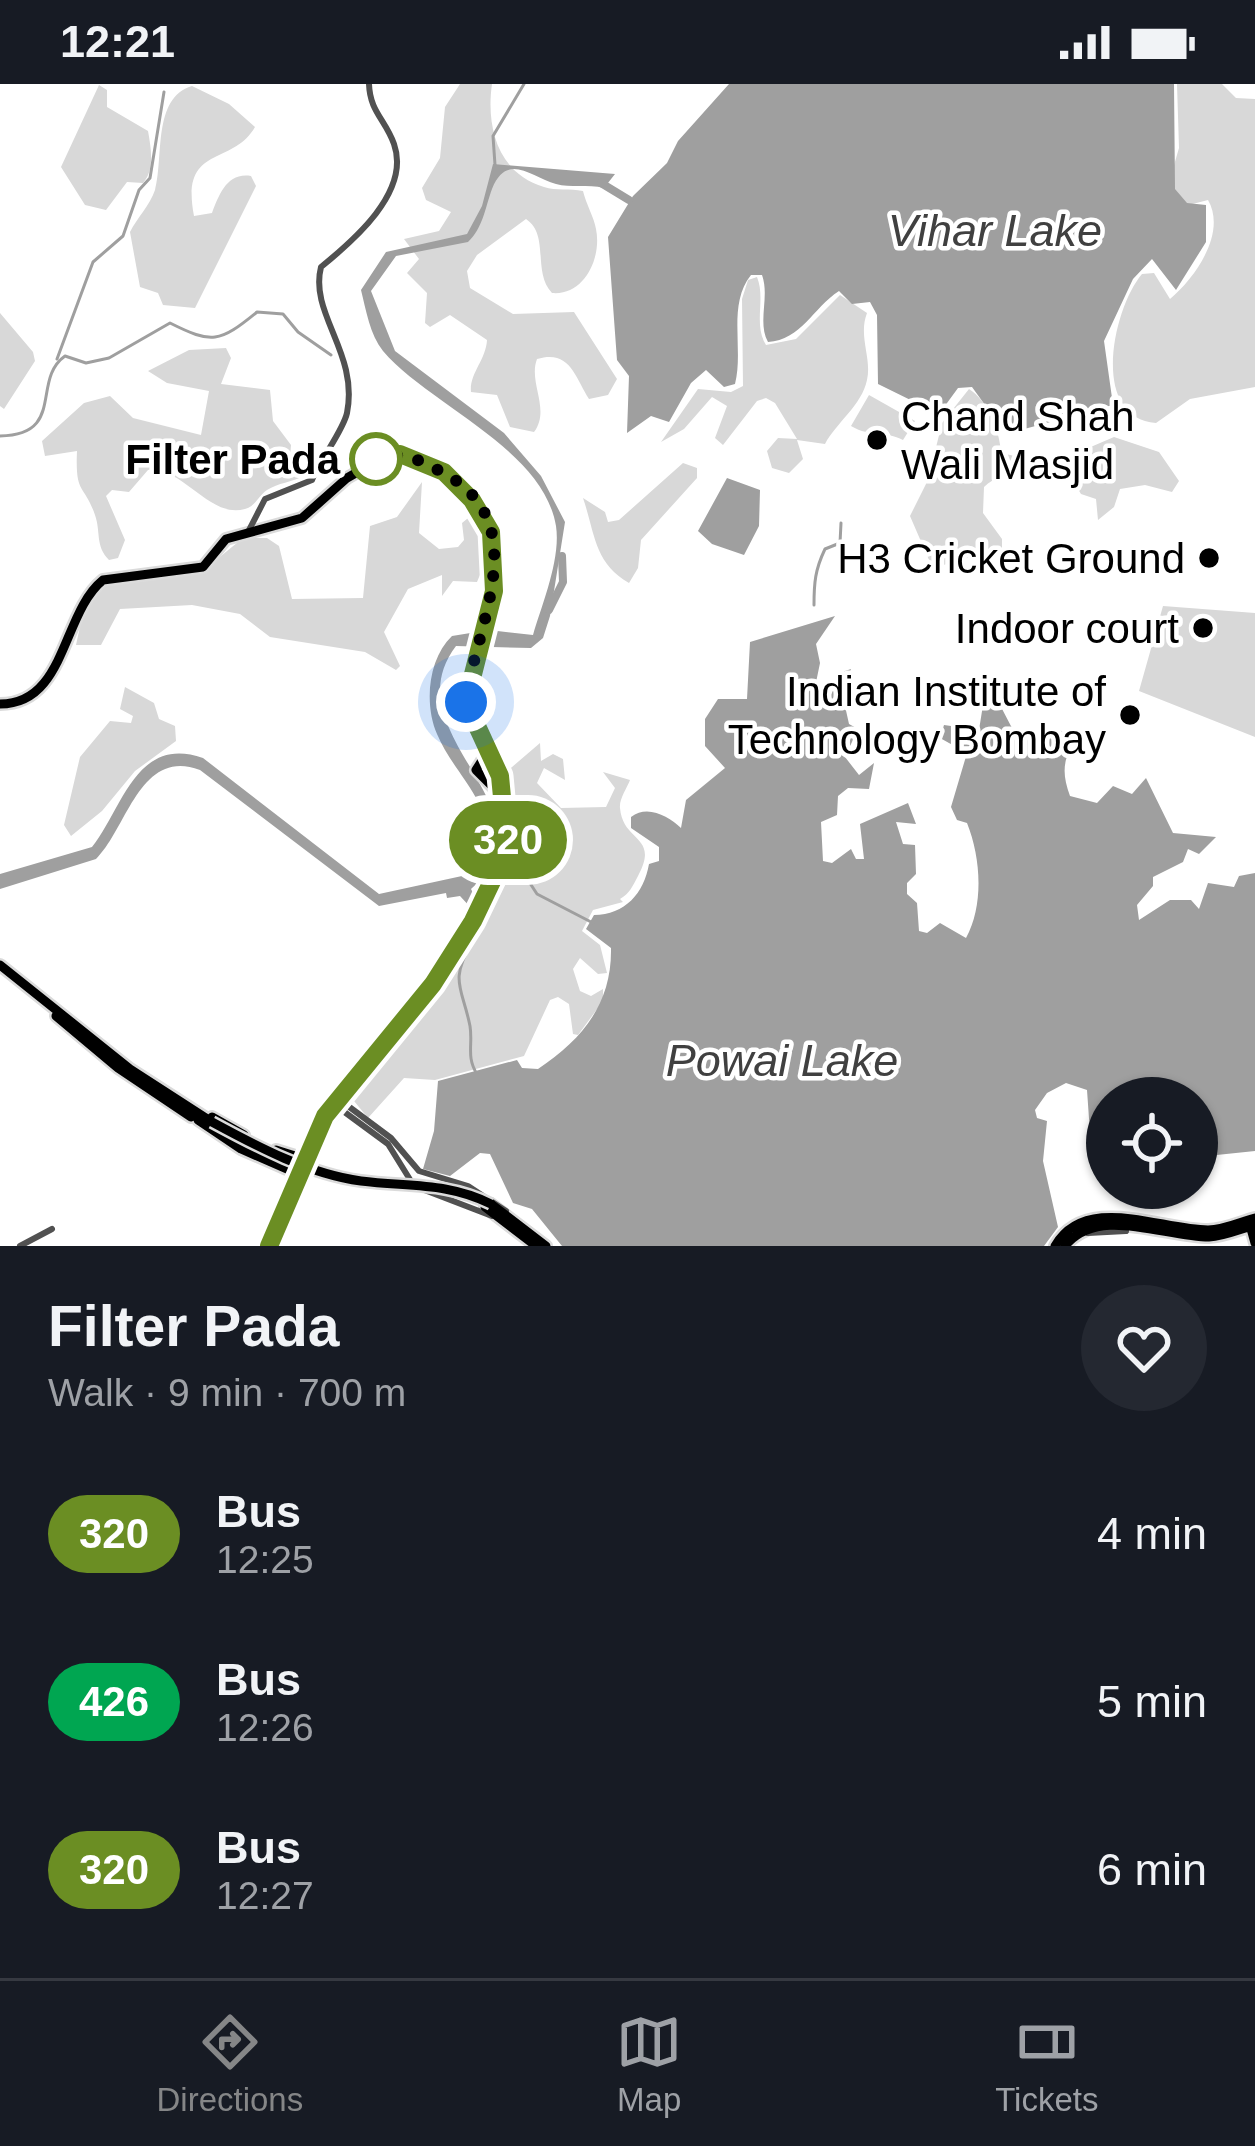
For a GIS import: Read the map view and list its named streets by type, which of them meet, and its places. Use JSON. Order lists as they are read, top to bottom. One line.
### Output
{"water":["Vihar Lake","Powai Lake"],"places":["Chand Shah Wali Masjid","Filter Pada","H3 Cricket Ground","Indoor court","Indian Institute of Technology Bombay"],"lines":["bus line 320"],"page":{"status":"12:21","on_map":"320","heading":["Filter Pada","Walk · 9 min · 700 m"],"list":[{"mark":"320","name":"Bus","note":"12:25","value":"4 min"},{"mark":"426","name":"Bus","note":"12:26","value":"5 min"},{"mark":"320","name":"Bus","note":"12:27","value":"6 min"}],"tabs":["Directions","Map","Tickets"]}}
